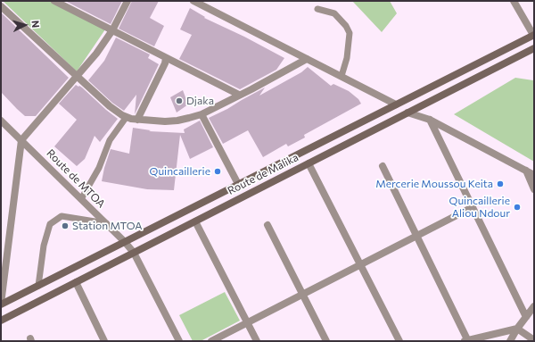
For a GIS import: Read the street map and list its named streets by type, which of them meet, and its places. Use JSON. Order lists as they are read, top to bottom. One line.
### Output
{"streets":{"main road":["Route de Malika"],"street":["Route de MTOA"]},"crossings":[["Route de Malika","Route de MTOA"]],"places":["Djaka","Quincaillerie","Mercerie Moussou Keita","Quincaillerie Aliou Ndour","Station MTOA"],"north":"right"}
